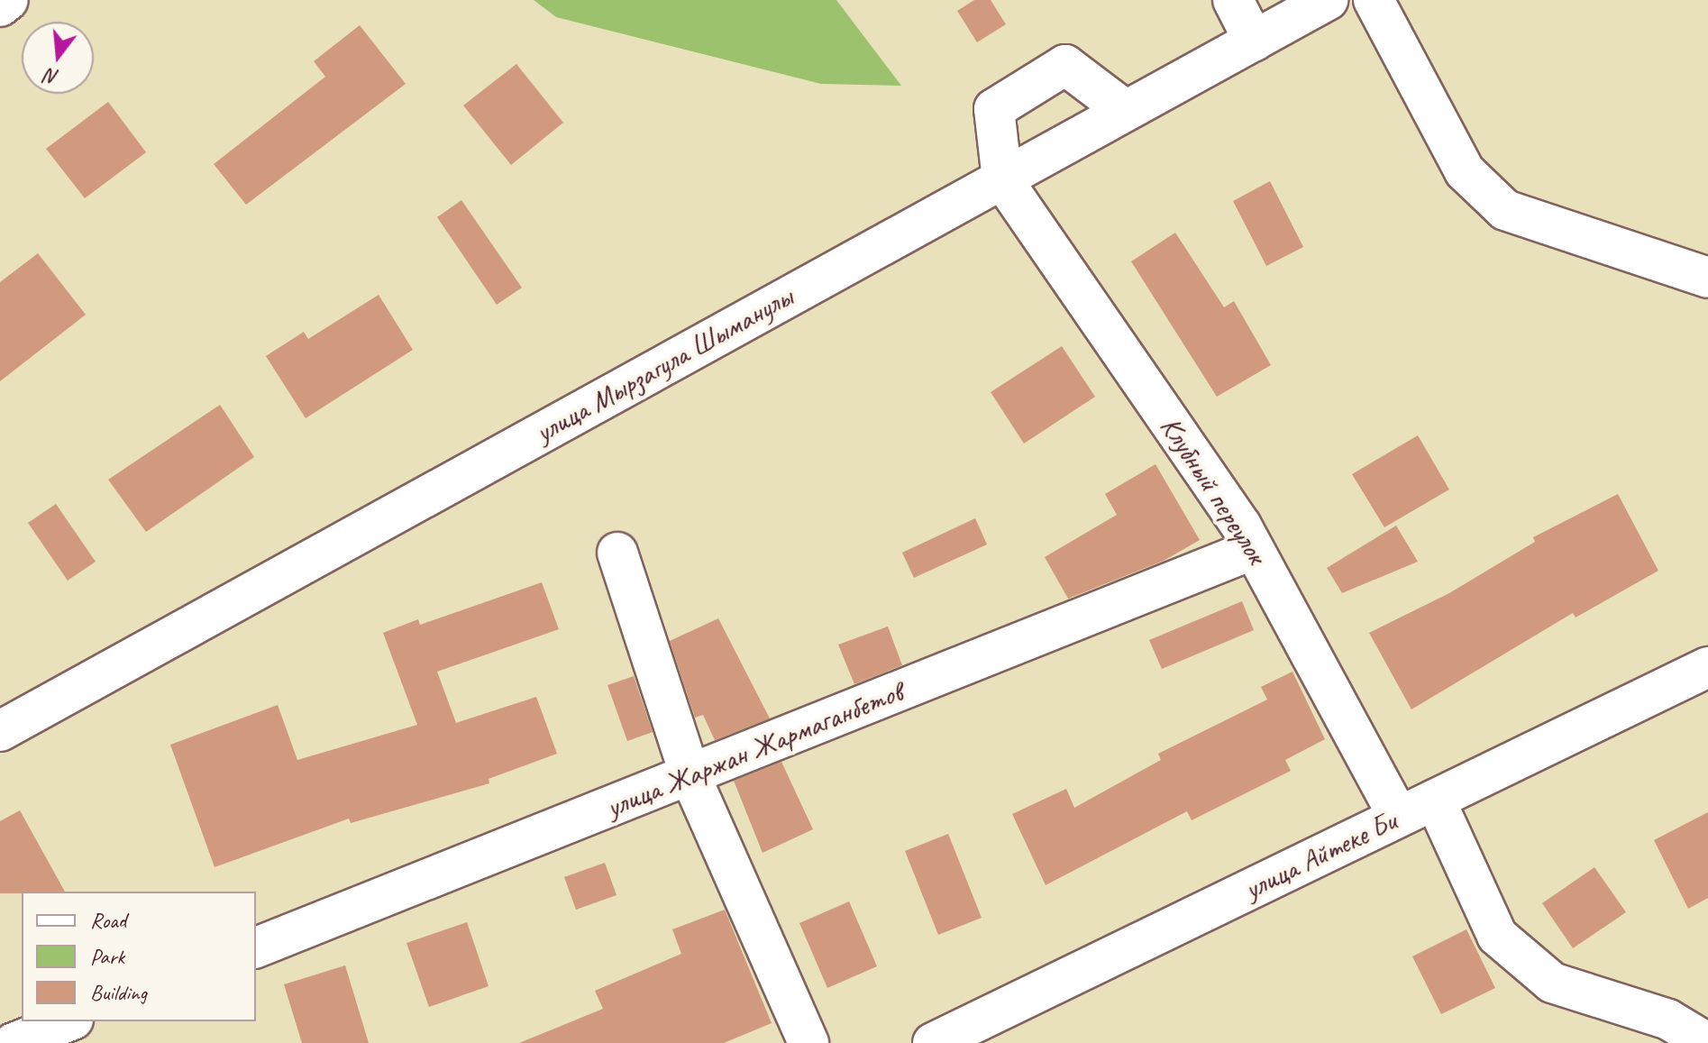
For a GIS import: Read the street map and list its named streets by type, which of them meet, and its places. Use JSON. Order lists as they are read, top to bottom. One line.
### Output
{"streets":{"street":["улица Мырзагула Шыманулы","Клубный переулок","улица Жаржан Жармаганбетов","улица Айтеке Би"]},"crossings":[["улица Мырзагула Шыманулы","Клубный переулок"],["Клубный переулок","улица Жаржан Жармаганбетов"],["Клубный переулок","улица Айтеке Би"]],"legend":["Road","Park","Building"],"north":"bottom"}
